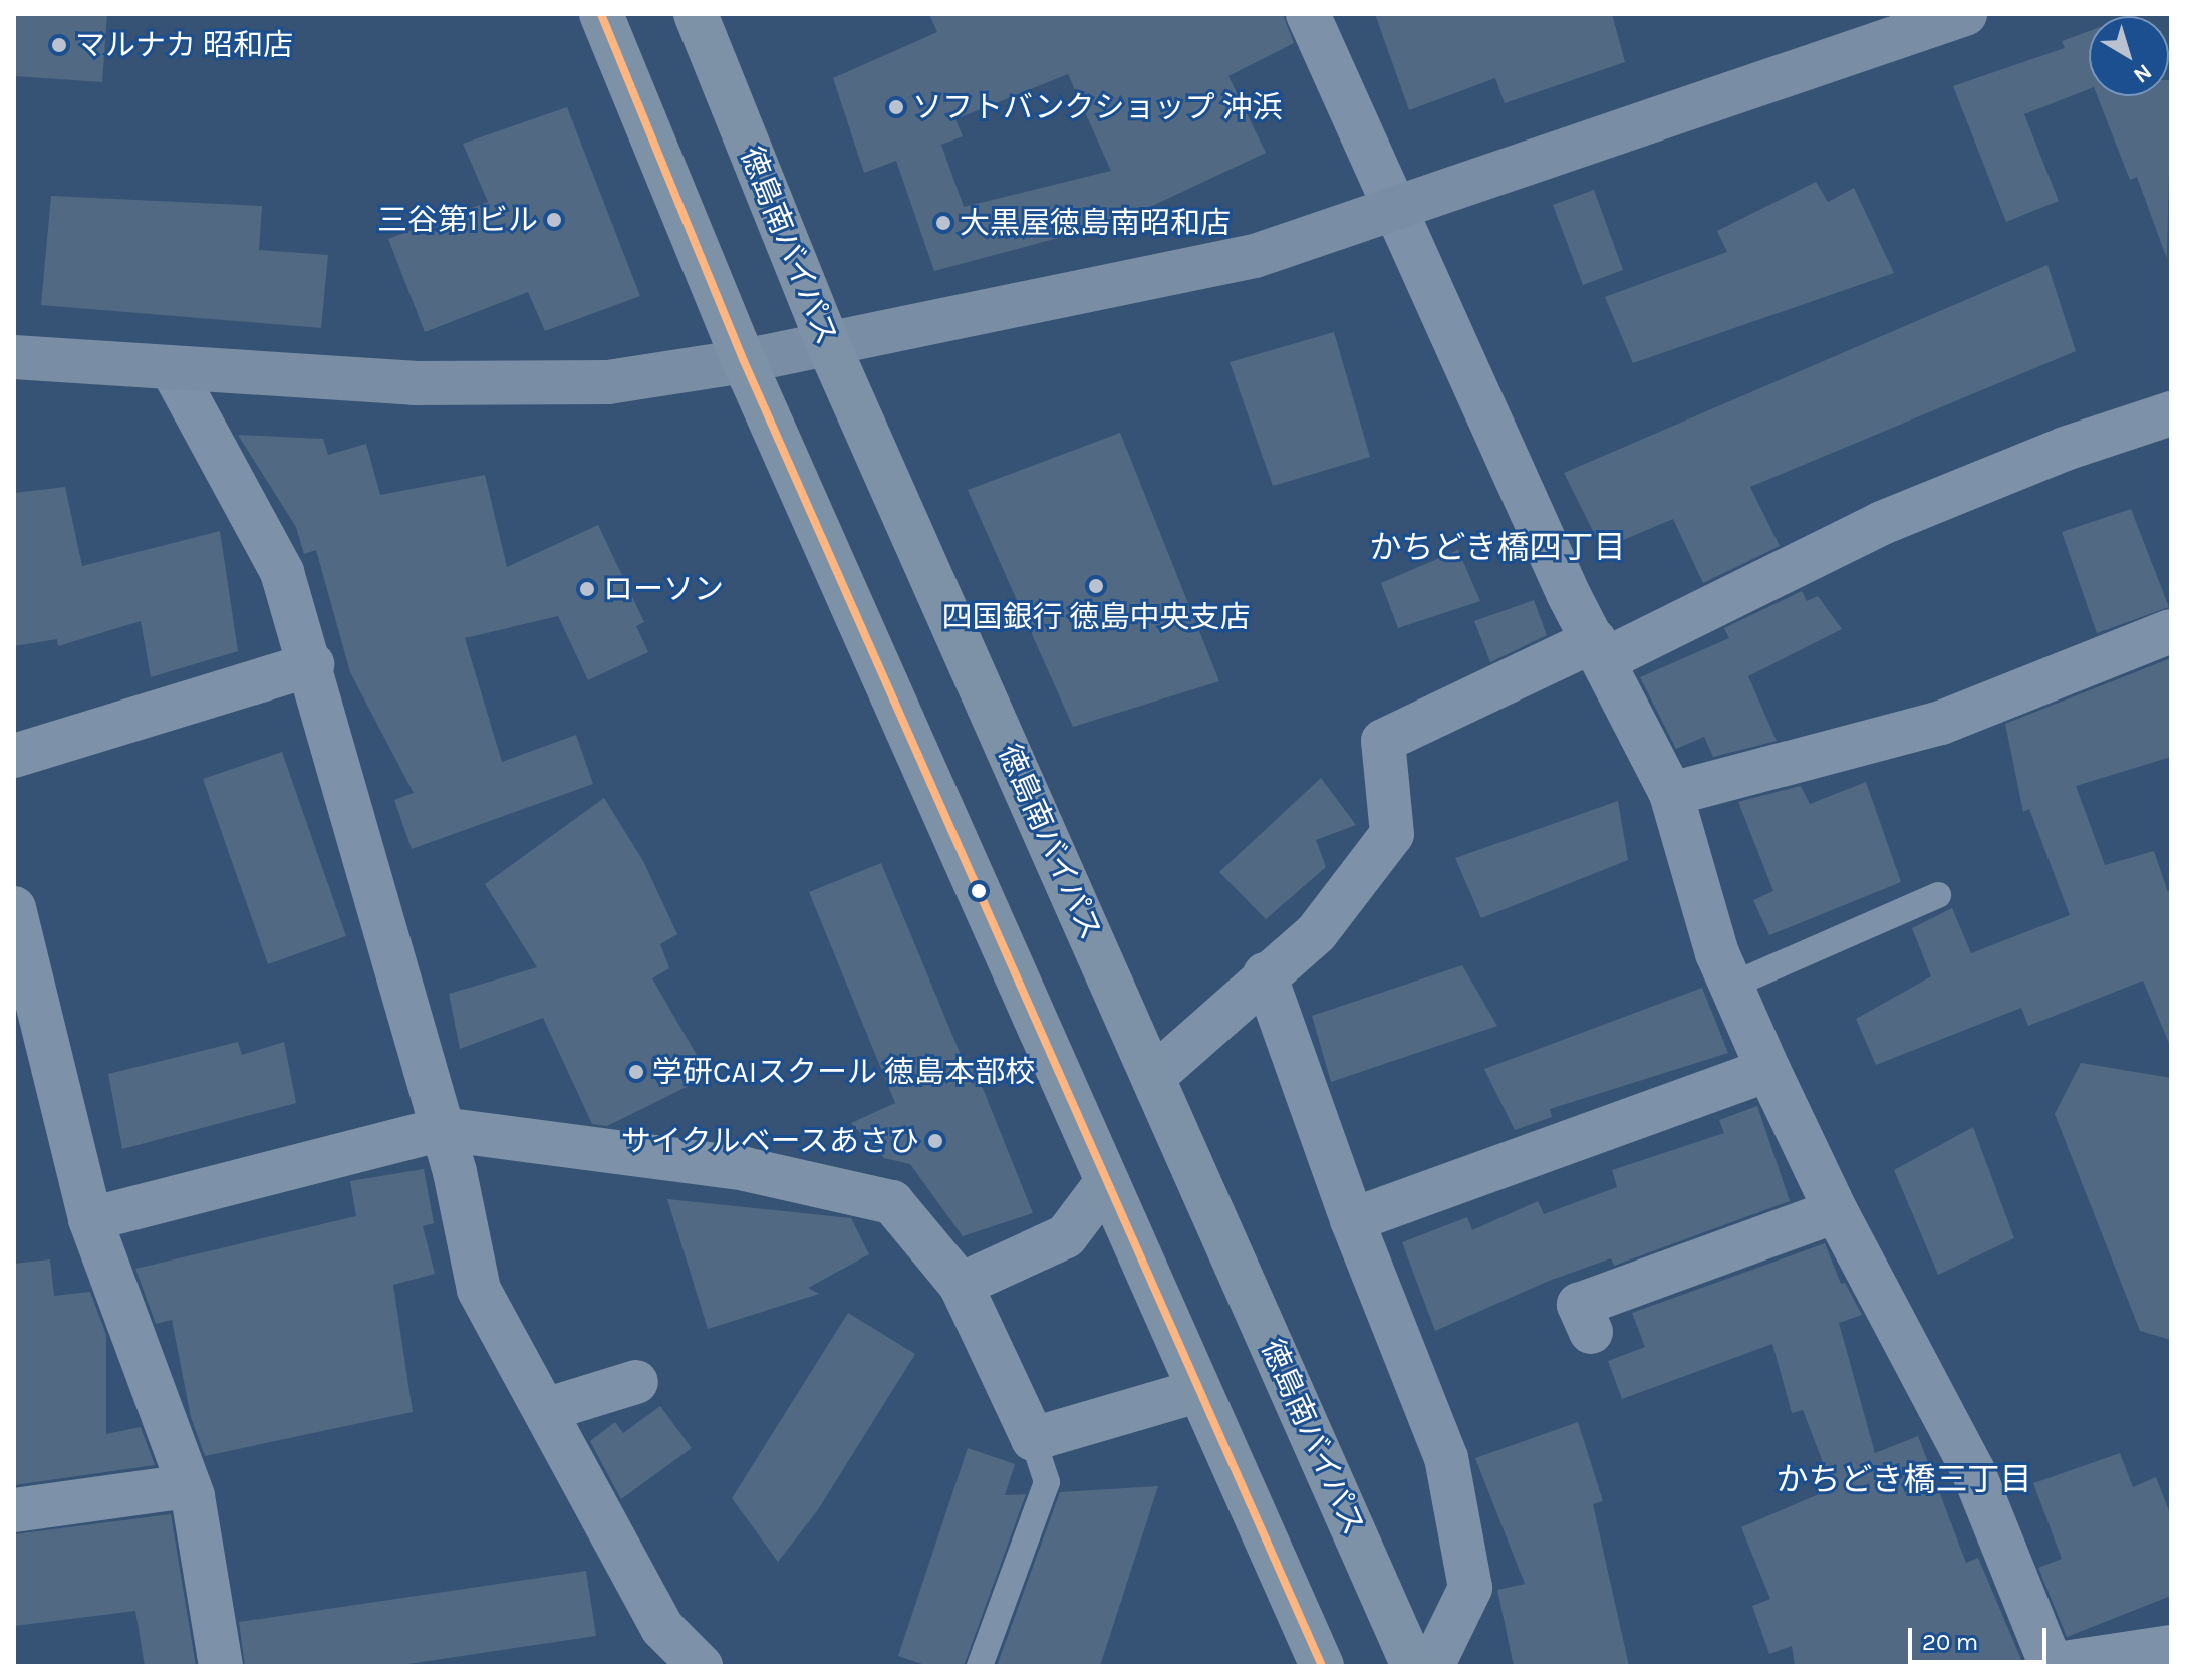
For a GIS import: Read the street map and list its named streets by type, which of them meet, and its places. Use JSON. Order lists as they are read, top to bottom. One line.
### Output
{"streets":{"highway":["徳島南バイパス"]},"districts":["かちどき橋四丁目","かちどき橋三丁目"],"places":["マルナカ 昭和店","ソフトバンクショップ 沖浜","三谷第1ビル","大黒屋徳島南昭和店","四国銀行 徳島中央支店","ローソン","学研CAIスクール 徳島本部校","サイクルベースあさひ"],"scale_bar":"20 m","north":"bottom right"}
